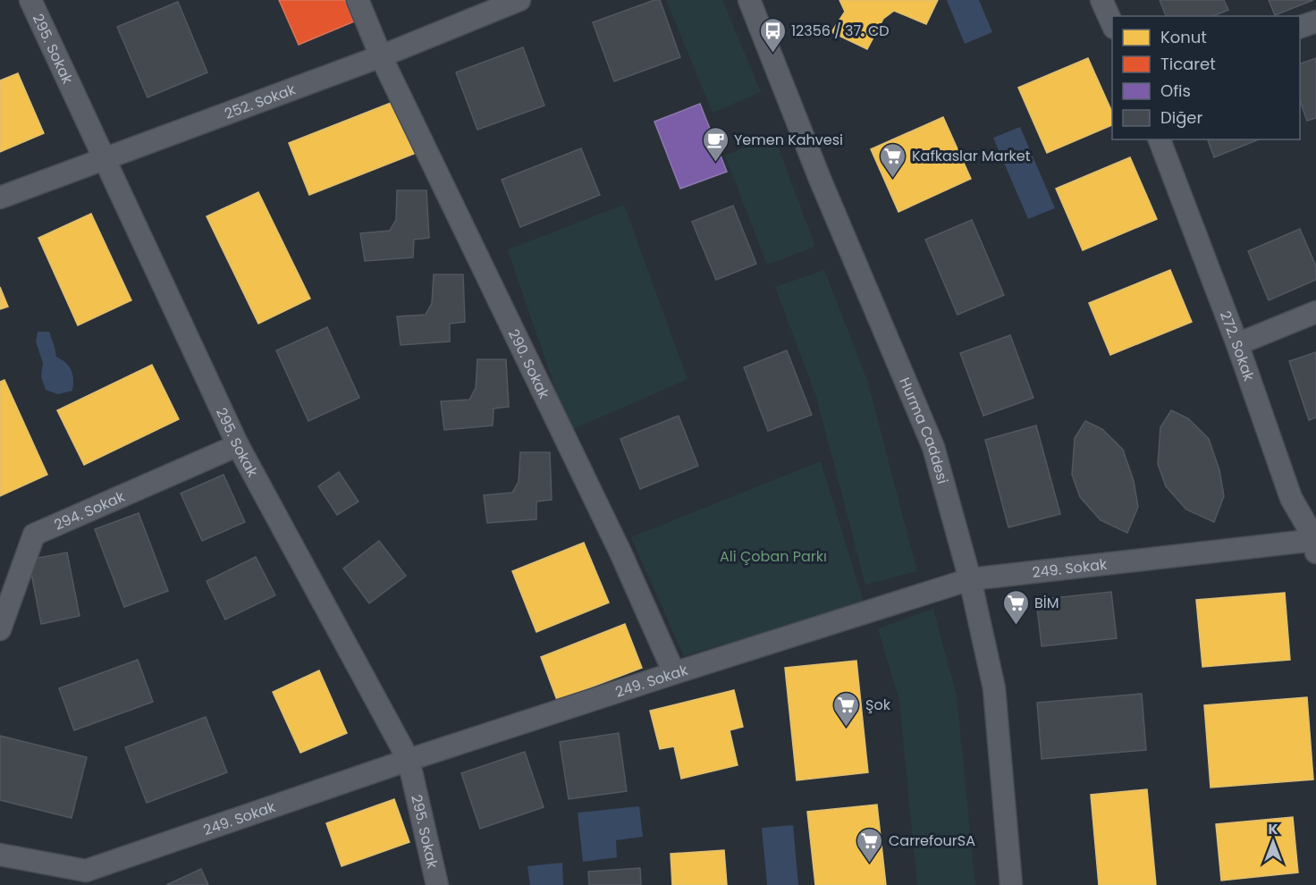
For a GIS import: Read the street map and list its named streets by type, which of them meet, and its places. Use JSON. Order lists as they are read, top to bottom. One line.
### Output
{"streets":{"street":["295. Sokak","252. Sokak","272. Sokak","290. Sokak","Hurma Caddesi","294. Sokak","249. Sokak"]},"crossings":[["295. Sokak","252. Sokak"],["295. Sokak","294. Sokak"],["295. Sokak","249. Sokak"],["252. Sokak","290. Sokak"],["272. Sokak","249. Sokak"],["290. Sokak","249. Sokak"],["Hurma Caddesi","249. Sokak"]],"parks":["Ali Çoban Parkı"],"places":{"bus stop":["12356 / 37. CD"],"cafe":["Yemen Kahvesi"],"supermarket":["Kafkaslar Market","BİM","Şok","CarrefourSA"]},"legend":["Konut","Ticaret","Ofis","Diğer"],"north":"top"}
